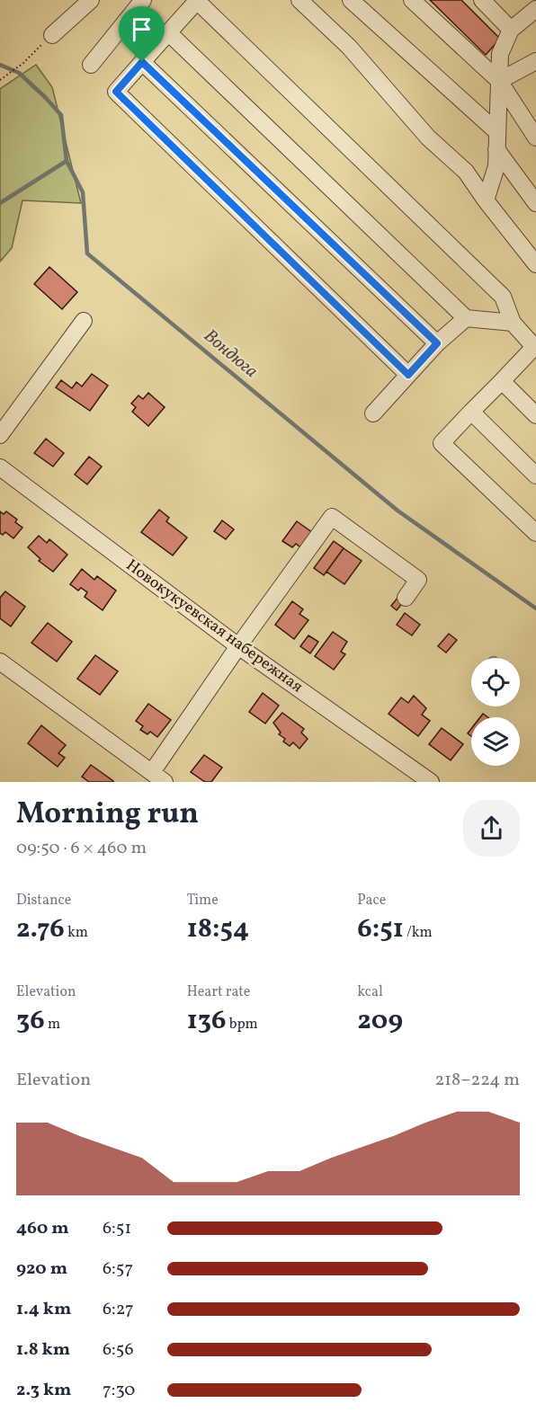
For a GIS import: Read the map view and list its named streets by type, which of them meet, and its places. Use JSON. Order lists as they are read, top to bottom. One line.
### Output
{"streets":{"street":["Новокукуевская набережная"]},"water":["Вондюга"],"page":{"heading":["Morning run","09:50 · 6 × 460 m"],"stats":[["Distance","2.76 km"],["Time","18:54"],["Pace","6:51 /km"],["Elevation","36 m"],["Heart rate","136 bpm"],["kcal","209"]],"chart":["Elevation","218–224 m"],"list":[{"name":"460 m","note":"6:51"},{"name":"920 m","note":"6:57"},{"name":"1.4 km","note":"6:27"},{"name":"1.8 km","note":"6:56"},{"name":"2.3 km","note":"7:30"}]}}
